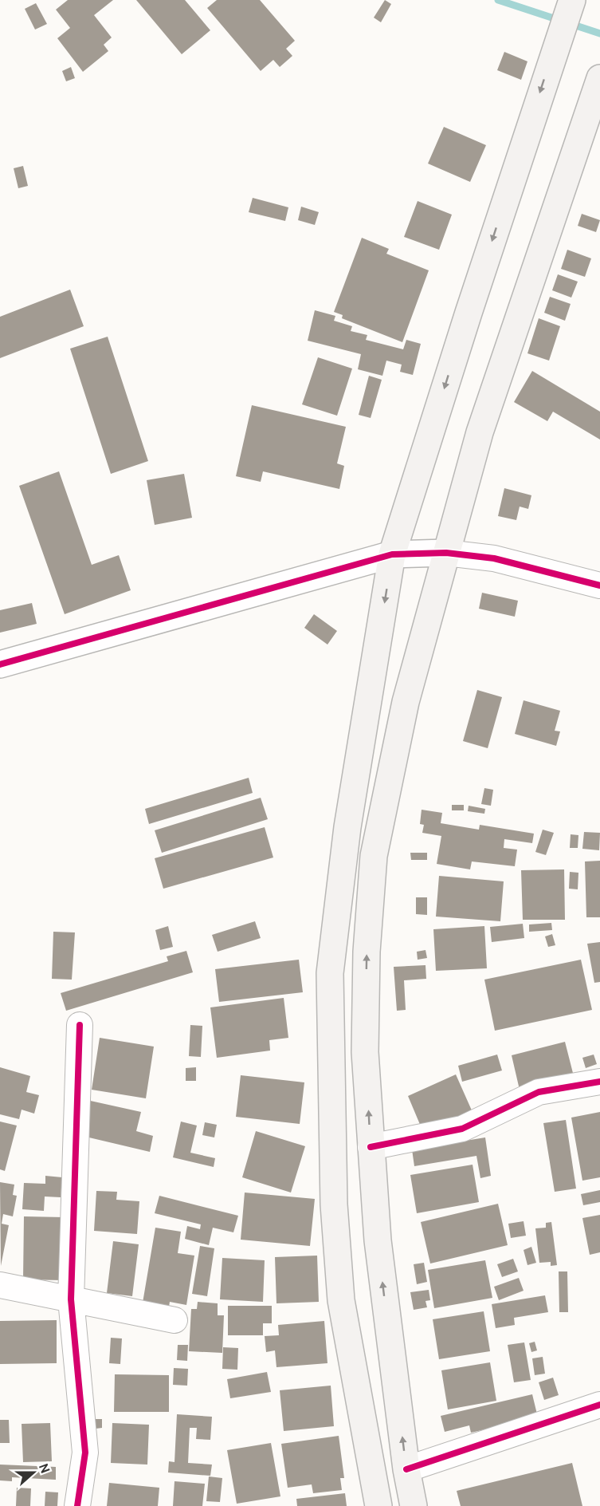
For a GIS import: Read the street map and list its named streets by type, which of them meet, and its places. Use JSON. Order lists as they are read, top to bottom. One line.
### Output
{"north":"right"}
